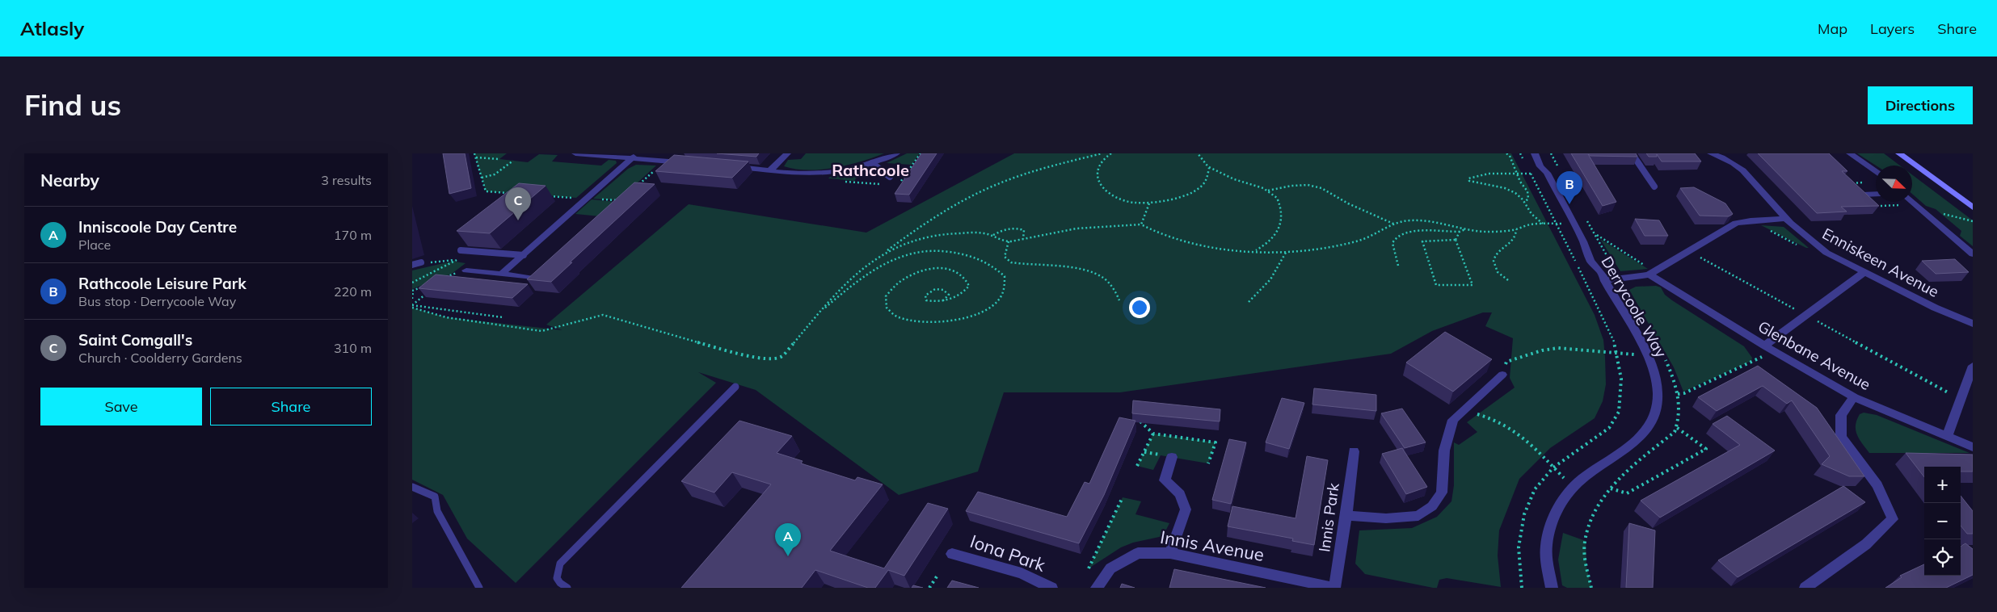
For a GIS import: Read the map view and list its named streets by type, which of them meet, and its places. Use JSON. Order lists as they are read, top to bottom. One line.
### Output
{"streets":{"street":["Enniskeen Avenue","Derrycoole Way","Glenbane Avenue","Innis Park","Innis Avenue","Iona Park"]},"crossings":[["Innis Park","Innis Avenue"]],"districts":["Rathcoole"],"north":"bottom right","page":{"header":"Atlasly","nav":["Map","Layers","Share"],"buttons":["Directions",["Save","Share"]],"title":"Find us","heading":["Nearby","3 results"],"pins":["B","C","A"],"list":[{"mark":"A","name":"Inniscoole Day Centre","note":"Place","value":"170 m"},{"mark":"B","name":"Rathcoole Leisure Park","note":"Bus stop · Derrycoole Way","value":"220 m"},{"mark":"C","name":"Saint Comgall's","note":"Church · Coolderry Gardens","value":"310 m"}],"map_buttons":["+","−"]}}
